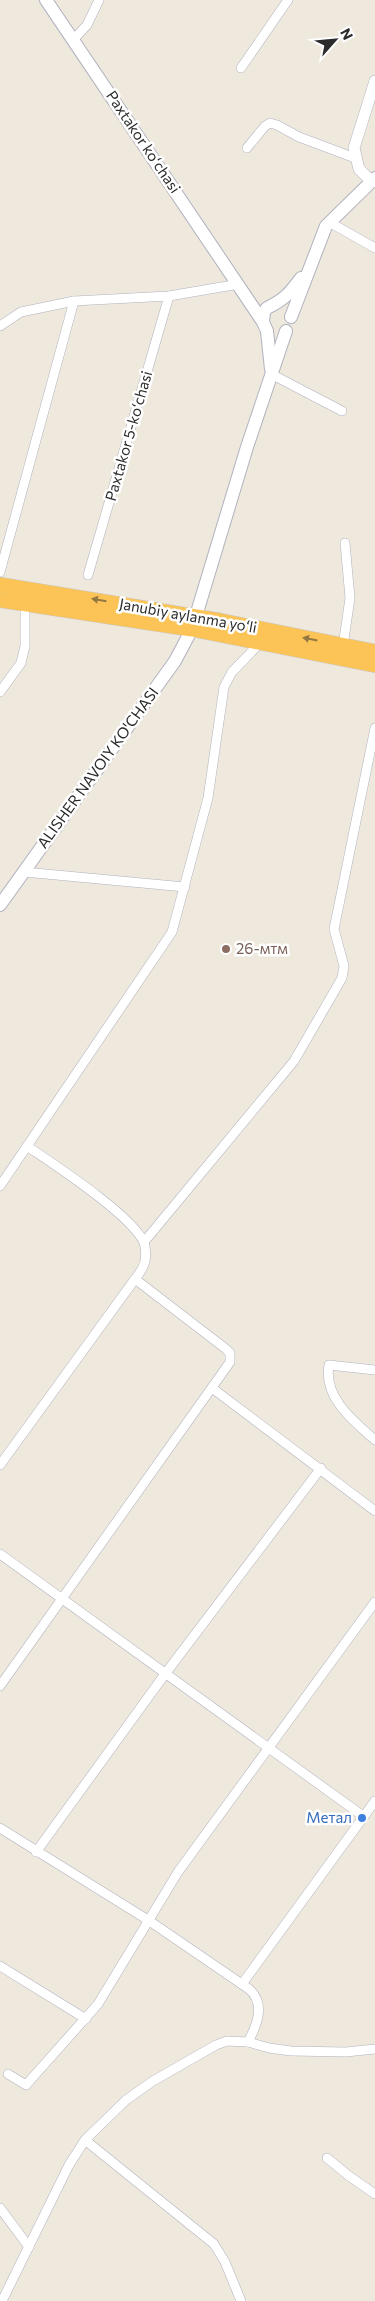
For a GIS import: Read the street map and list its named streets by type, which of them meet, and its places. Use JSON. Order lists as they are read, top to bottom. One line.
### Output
{"streets":{"highway":["Janubiy aylanma yoʻli"],"main road":["Paxtakor koʻchasi","ALISHER NAVOIY KO'CHASI"],"street":["Paxtakor 5-koʻchasi"]},"crossings":[["Janubiy aylanma yoʻli","ALISHER NAVOIY KO'CHASI"]],"places":["26-мтм","Метал"],"north":"top right"}
